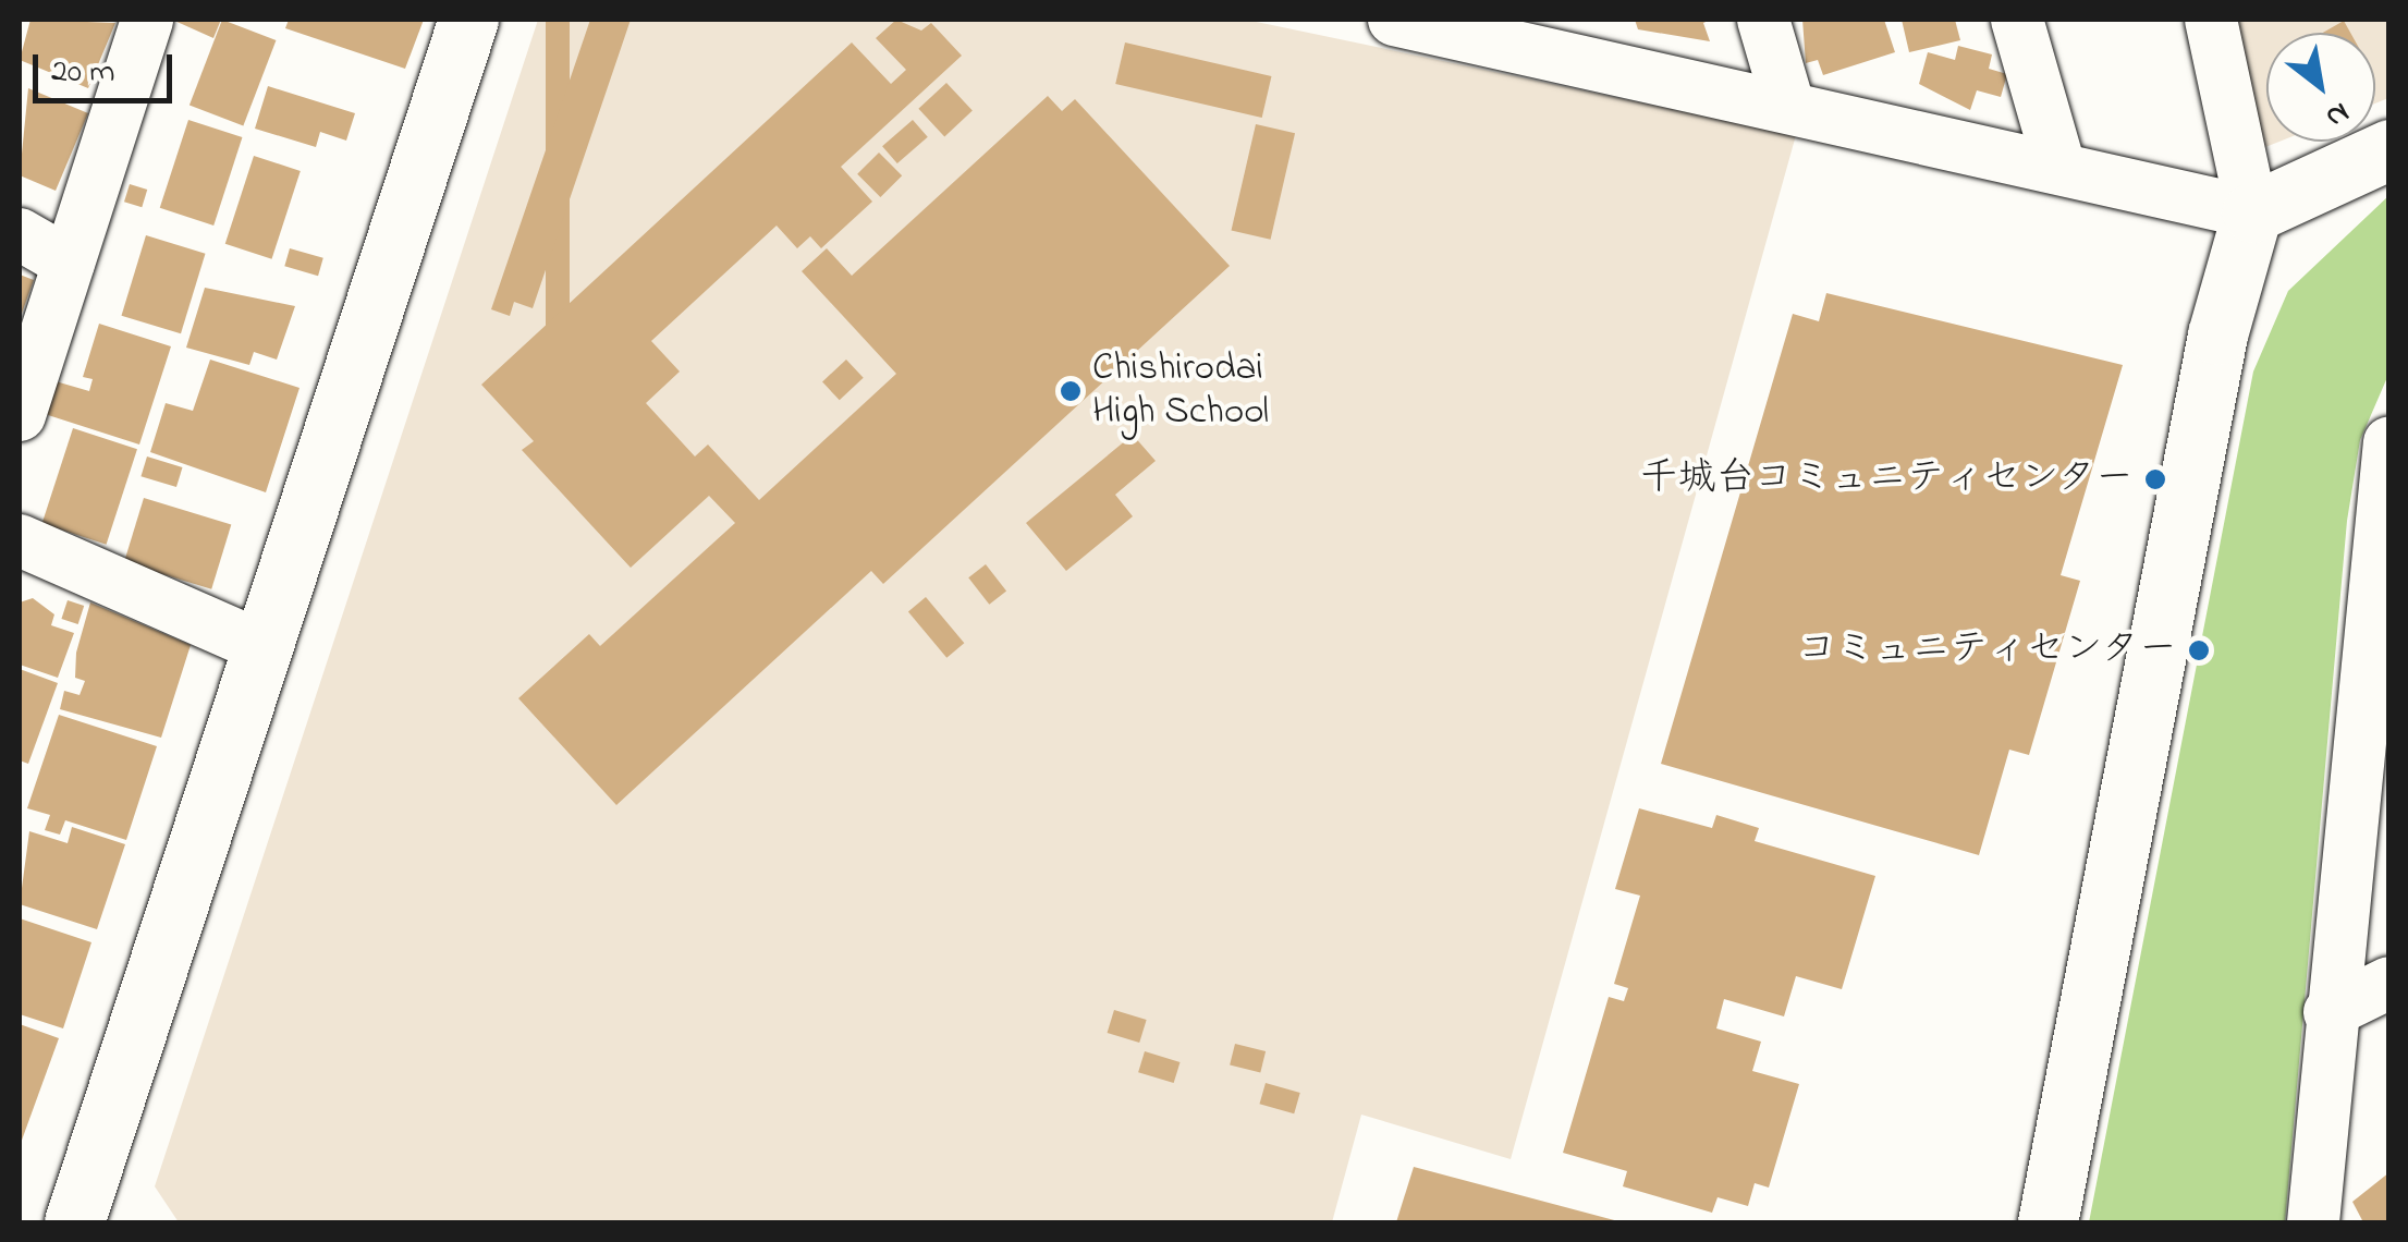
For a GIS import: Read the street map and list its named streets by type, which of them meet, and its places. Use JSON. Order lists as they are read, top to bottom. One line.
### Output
{"places":["Chishirodai High School","千城台コミュニティセンター","コミュニティセンター"],"scale_bar":"20 m","north":"bottom right"}
